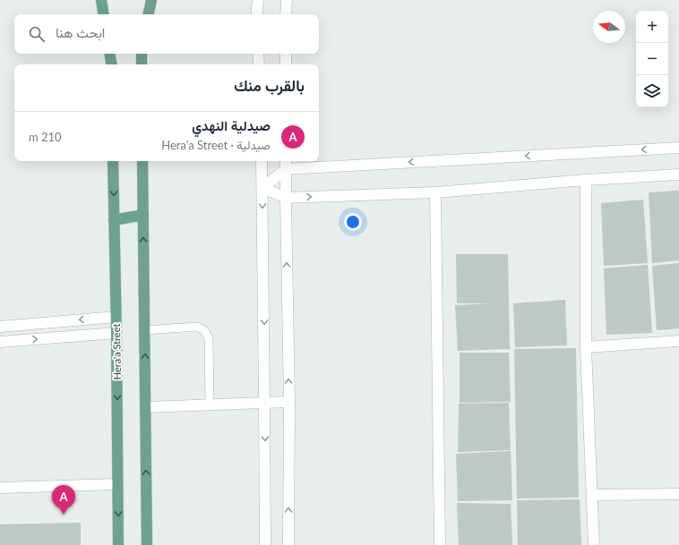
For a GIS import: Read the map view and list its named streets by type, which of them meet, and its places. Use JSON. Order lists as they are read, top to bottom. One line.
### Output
{"streets":{"main road":["Hera'a Street"]},"north":"left","page":{"map_buttons":["+","−"],"search":"ابحث هنا","heading":"بالقرب منك","list":[{"mark":"A","name":"صيدلية النهدي","note":"صيدلية · Hera'a Street","value":"210 m"}],"pins":"A"}}
